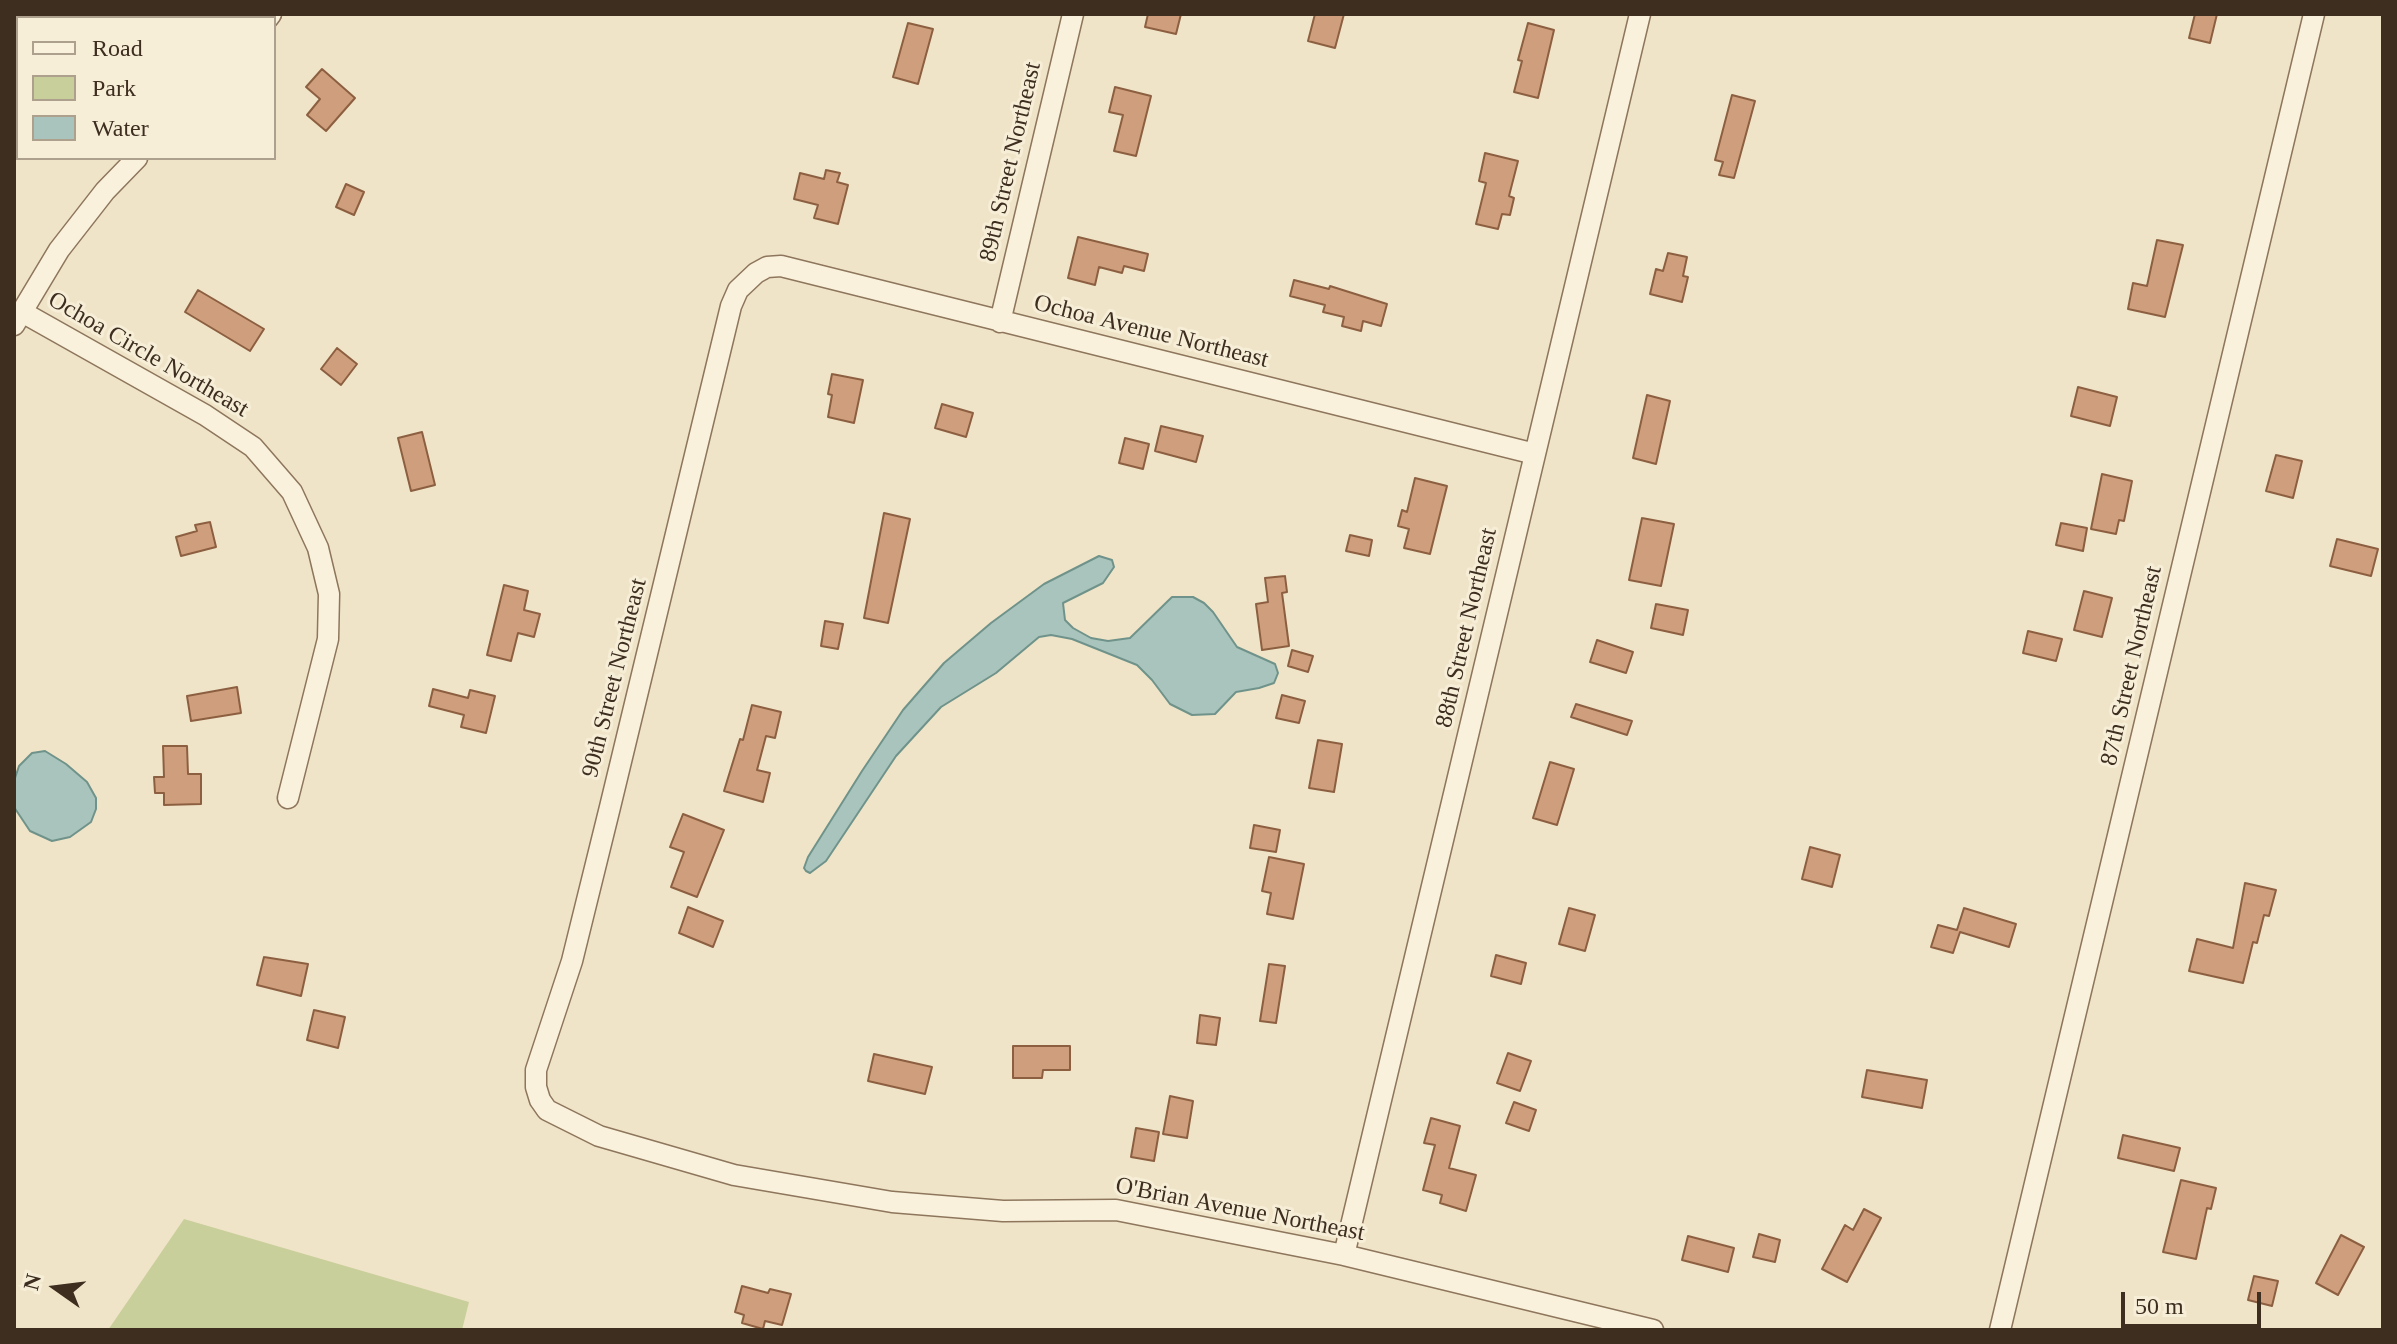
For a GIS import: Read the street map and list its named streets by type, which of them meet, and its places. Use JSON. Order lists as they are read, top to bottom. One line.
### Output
{"streets":{"street":["89th Street Northeast","Ochoa Avenue Northeast","Ochoa Circle Northeast","88th Street Northeast","87th Street Northeast","90th Street Northeast","O'Brian Avenue Northeast"]},"crossings":[["89th Street Northeast","Ochoa Avenue Northeast"],["Ochoa Avenue Northeast","88th Street Northeast"],["Ochoa Avenue Northeast","90th Street Northeast"],["88th Street Northeast","O'Brian Avenue Northeast"],["90th Street Northeast","O'Brian Avenue Northeast"]],"legend":["Road","Park","Water"],"scale_bar":"50 m","north":"left"}
